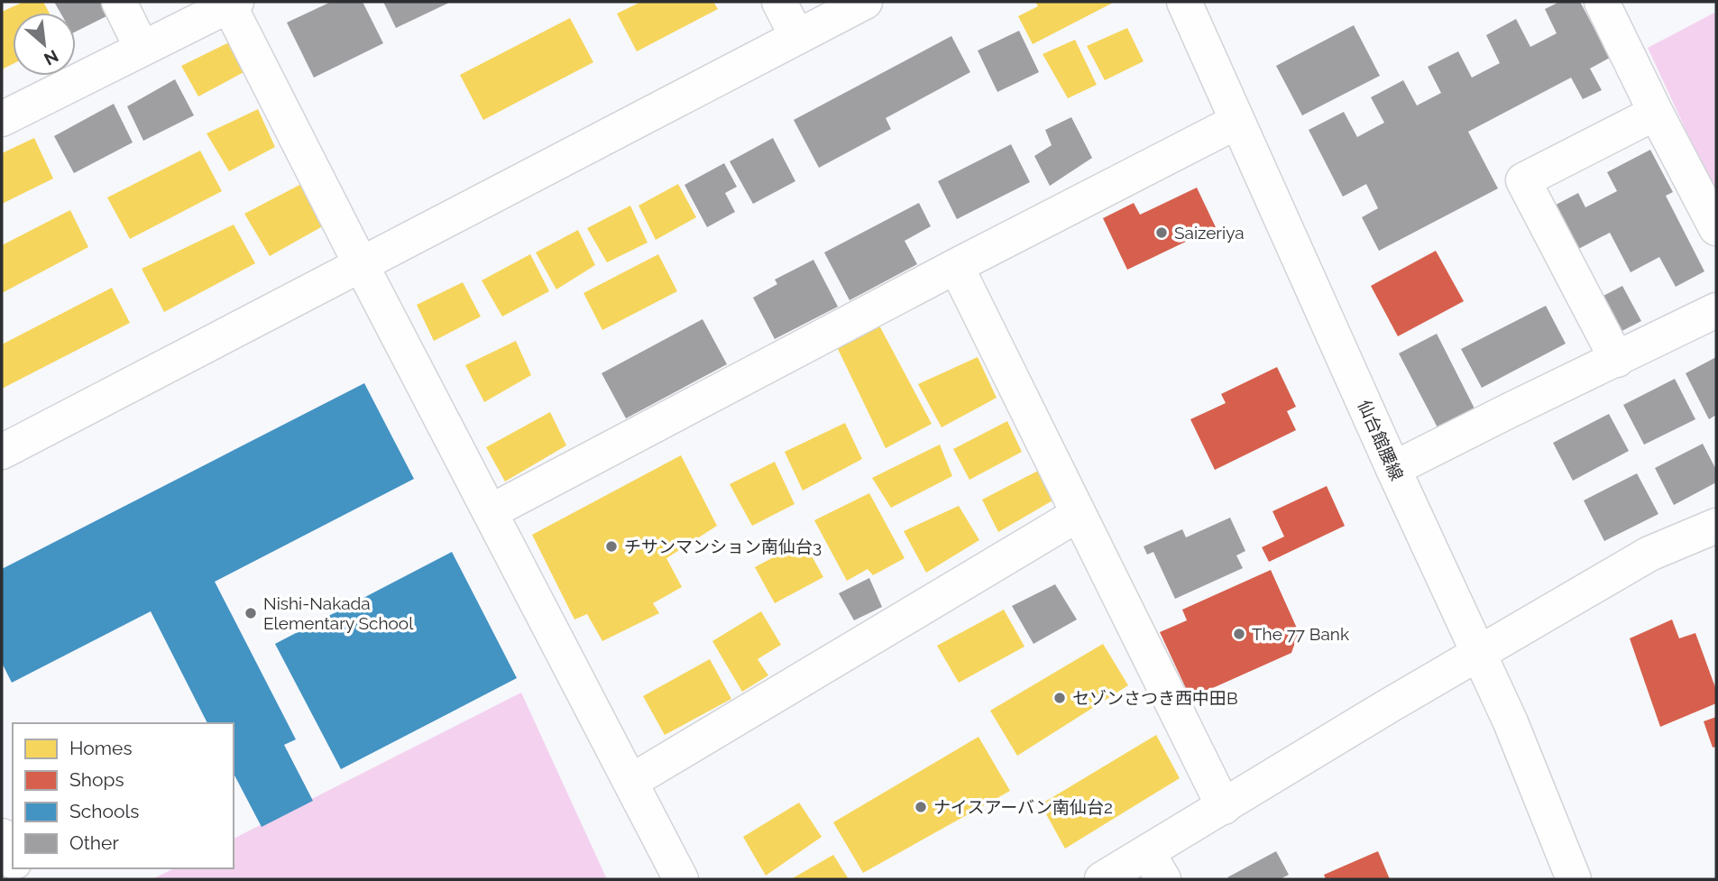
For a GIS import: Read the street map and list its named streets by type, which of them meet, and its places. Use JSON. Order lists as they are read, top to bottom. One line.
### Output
{"streets":{"street":["仙台館腰線"]},"places":["Saizeriya","チサンマンション南仙台3","Nishi-Nakada Elementary School","The 77 Bank","セゾンさつき西中田B","ナイスアーバン南仙台2"],"legend":["Homes","Shops","Schools","Other"],"north":"bottom right"}
